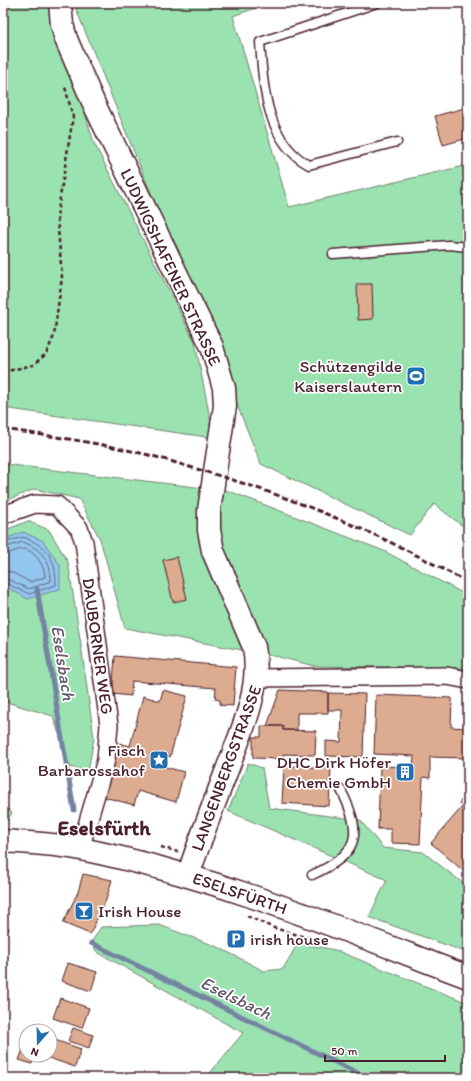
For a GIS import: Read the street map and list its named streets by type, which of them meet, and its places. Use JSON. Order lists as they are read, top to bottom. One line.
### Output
{"streets":{"street":["LUDWIGSHAFENER STRASSE","DAUBORNER WEG","LANGENBERGSTRASSE","ESELSFÜRTH"]},"crossings":[["LUDWIGSHAFENER STRASSE","LANGENBERGSTRASSE"],["DAUBORNER WEG","ESELSFÜRTH"],["LANGENBERGSTRASSE","ESELSFÜRTH"]],"districts":["Eselsfürth"],"water":["Eselsbach"],"places":{"sports":["Schützengilde Kaiserslautern"],"place":["Fisch Barbarossahof"],"building":["DHC Dirk Höfer Chemie GmbH"],"bar":["Irish House"],"parking":["irish house"]},"scale_bar":"50 m","north":"bottom"}
